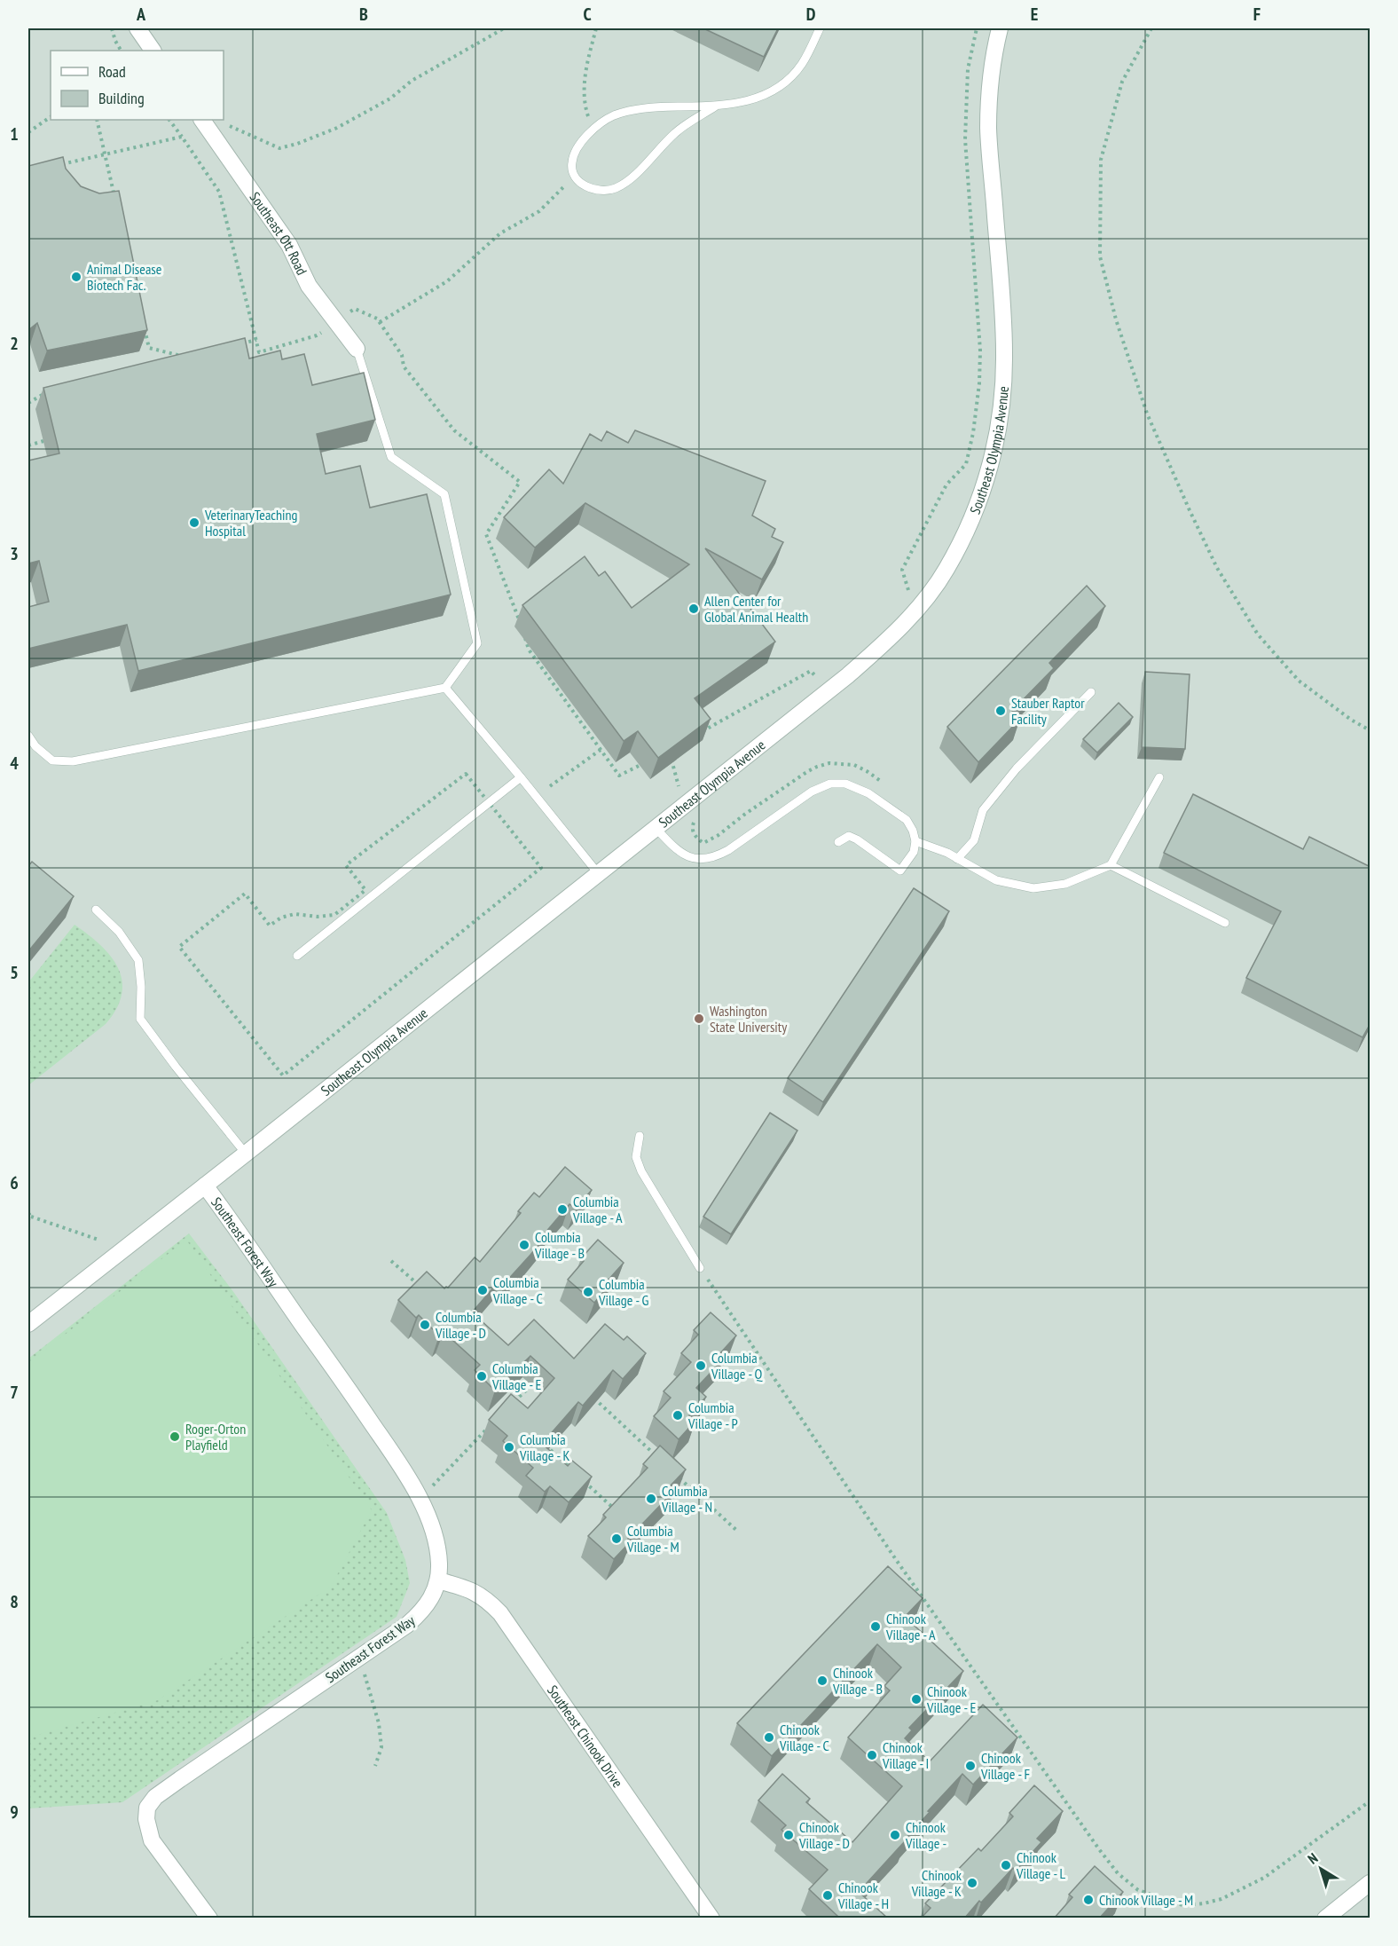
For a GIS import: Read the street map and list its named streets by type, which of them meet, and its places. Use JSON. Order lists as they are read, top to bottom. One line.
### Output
{"streets":{"street":["Southeast Ott Road","Southeast Olympia Avenue","Southeast Forest Way","Southeast Chinook Drive"]},"crossings":[["Southeast Olympia Avenue","Southeast Forest Way"],["Southeast Forest Way","Southeast Chinook Drive"]],"places":["Animal Disease Biotech Fac.","VeterinaryTeaching Hospital","Allen Center for Global Animal Health","Stauber Raptor Facility","Washington State University","Columbia Village - A","Columbia Village - B","Columbia Village - C","Columbia Village - G","Columbia Village - D","Columbia Village - Q","Columbia Village - E","Columbia Village - P","Roger-Orton Playfield","Columbia Village - K","Columbia Village - N","Columbia Village - M","Chinook Village - A","Chinook Village - B","Chinook Village - E","Chinook Village - C","Chinook Village - I","Chinook Village - F","Chinook Village - D","Chinook Village -","Chinook Village - L","Chinook Village - K","Chinook Village - H","Chinook Village - M"],"legend":["Road","Building"],"north":"top left","grid":{"columns":["A","B","C","D","E","F"],"rows":["1","2","3","4","5","6","7","8","9"]}}
